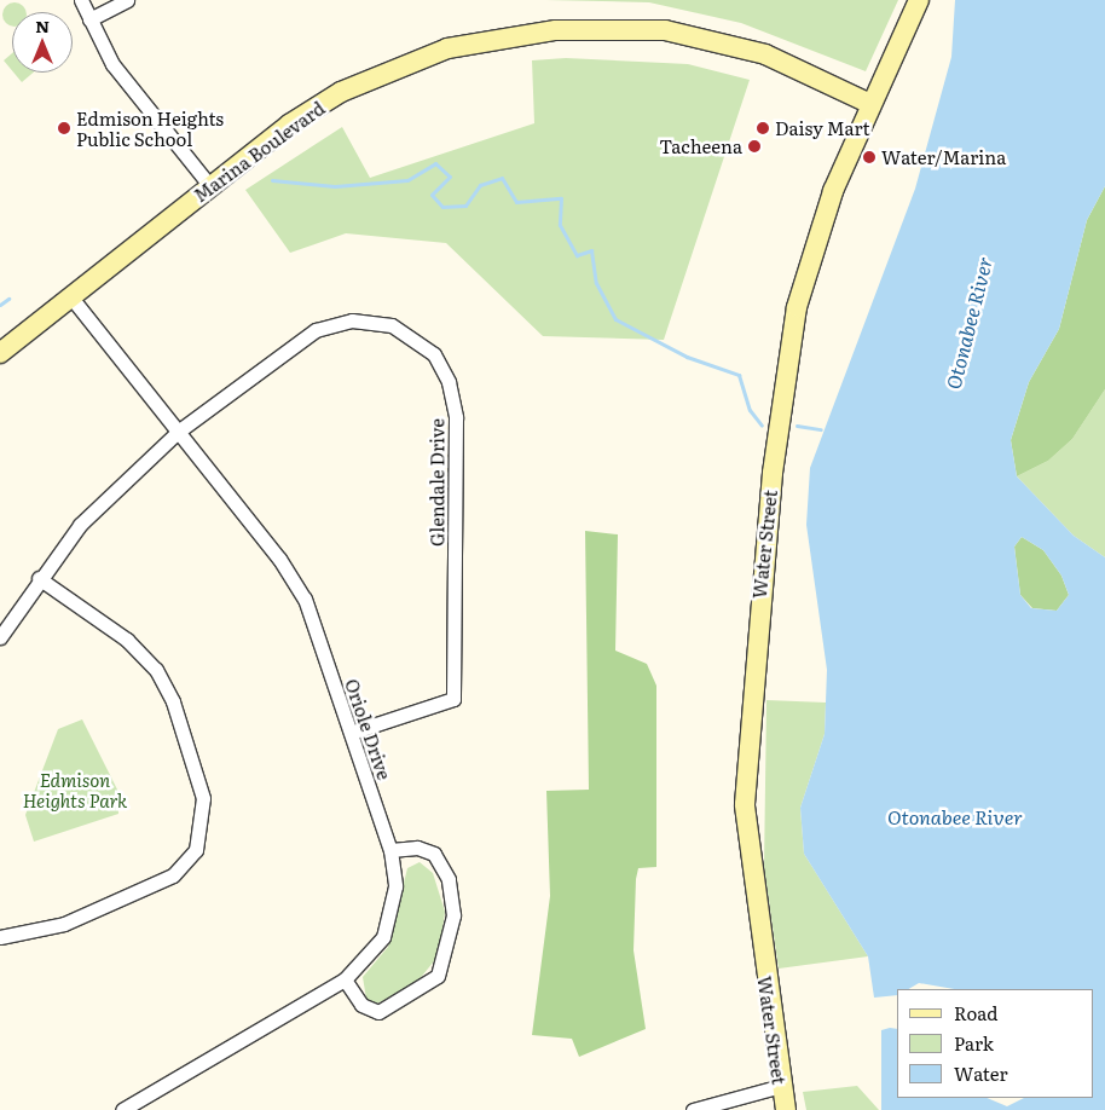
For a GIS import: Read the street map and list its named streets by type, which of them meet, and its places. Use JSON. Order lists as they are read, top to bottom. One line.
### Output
{"streets":{"main road":["Marina Boulevard","Water Street"],"street":["Glendale Drive","Oriole Drive"]},"crossings":[["Marina Boulevard","Water Street"],["Marina Boulevard","Oriole Drive"],["Glendale Drive","Oriole Drive"]],"water":["Otonabee River"],"parks":["Edmison Heights Park"],"places":["Edmison Heights Public School","Daisy Mart","Tacheena","Water/Marina"],"legend":["Road","Park","Water"],"north":"top"}
